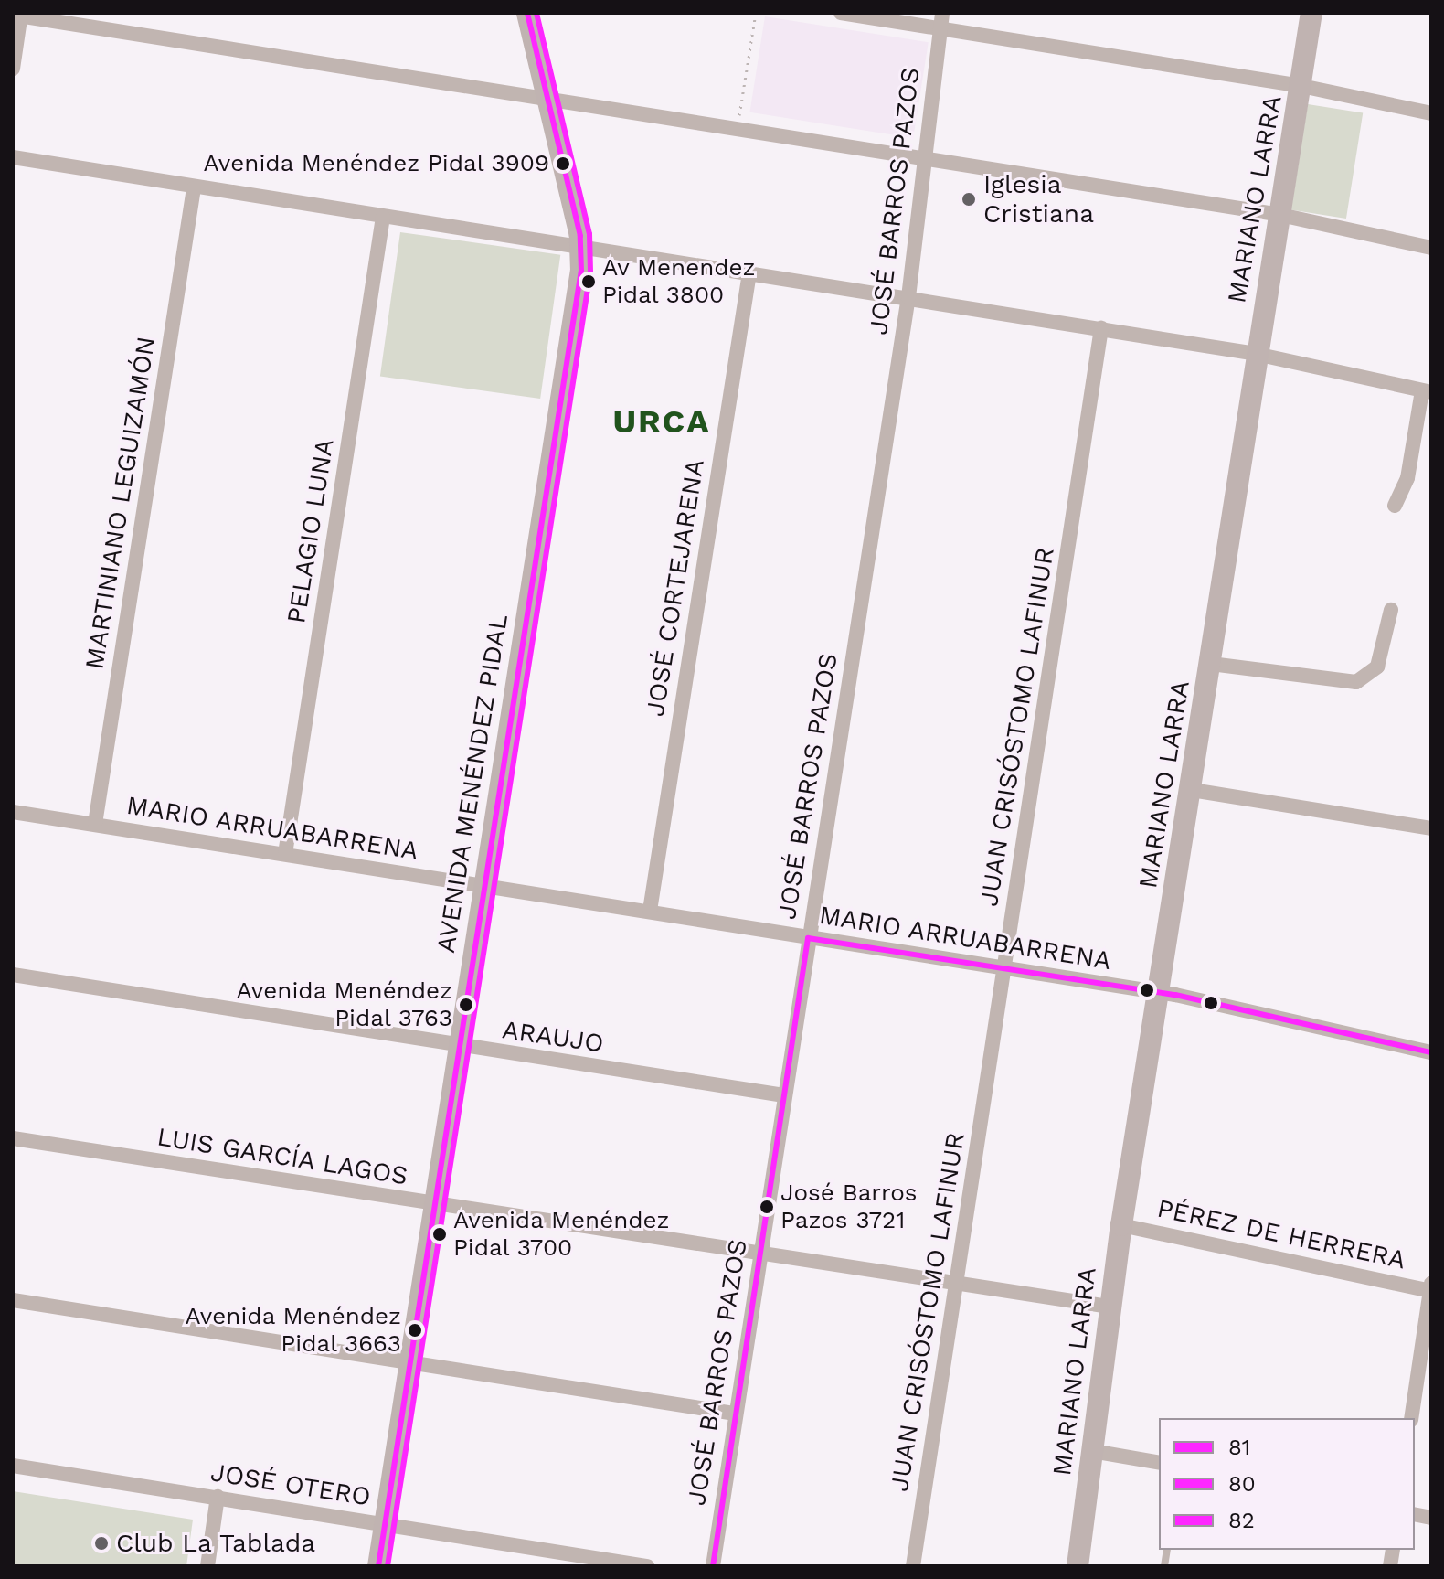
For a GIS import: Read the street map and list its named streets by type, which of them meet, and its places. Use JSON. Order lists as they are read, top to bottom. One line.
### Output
{"streets":{"main road":["MARIANO LARRA","AVENIDA MENÉNDEZ PIDAL"],"street":["JOSÉ BARROS PAZOS","MARTINIANO LEGUIZAMÓN","PELAGIO LUNA","JOSÉ CORTEJARENA","JUAN CRISÓSTOMO LAFINUR","MARIO ARRUABARRENA","ARAUJO","LUIS GARCÍA LAGOS","PÉREZ DE HERRERA","JOSÉ OTERO"]},"crossings":[["MARIANO LARRA","MARIO ARRUABARRENA"],["MARIANO LARRA","LUIS GARCÍA LAGOS"],["MARIANO LARRA","PÉREZ DE HERRERA"],["JOSÉ BARROS PAZOS","MARIO ARRUABARRENA"],["JOSÉ BARROS PAZOS","ARAUJO"],["JOSÉ BARROS PAZOS","LUIS GARCÍA LAGOS"],["MARTINIANO LEGUIZAMÓN","MARIO ARRUABARRENA"],["PELAGIO LUNA","MARIO ARRUABARRENA"],["JOSÉ CORTEJARENA","MARIO ARRUABARRENA"],["JUAN CRISÓSTOMO LAFINUR","MARIO ARRUABARRENA"],["JUAN CRISÓSTOMO LAFINUR","LUIS GARCÍA LAGOS"],["AVENIDA MENÉNDEZ PIDAL","MARIO ARRUABARRENA"],["AVENIDA MENÉNDEZ PIDAL","ARAUJO"],["AVENIDA MENÉNDEZ PIDAL","LUIS GARCÍA LAGOS"],["AVENIDA MENÉNDEZ PIDAL","JOSÉ OTERO"]],"districts":["URCA"],"places":["Avenida Menéndez Pidal 3909","Iglesia Cristiana","Av Menendez Pidal 3800","Avenida Menéndez Pidal 3763","José Barros Pazos 3721","Avenida Menéndez Pidal 3700","Avenida Menéndez Pidal 3663","Club La Tablada"],"lines":["transit line 81","transit line 80","transit line 82"],"legend":["81","80","82"]}
